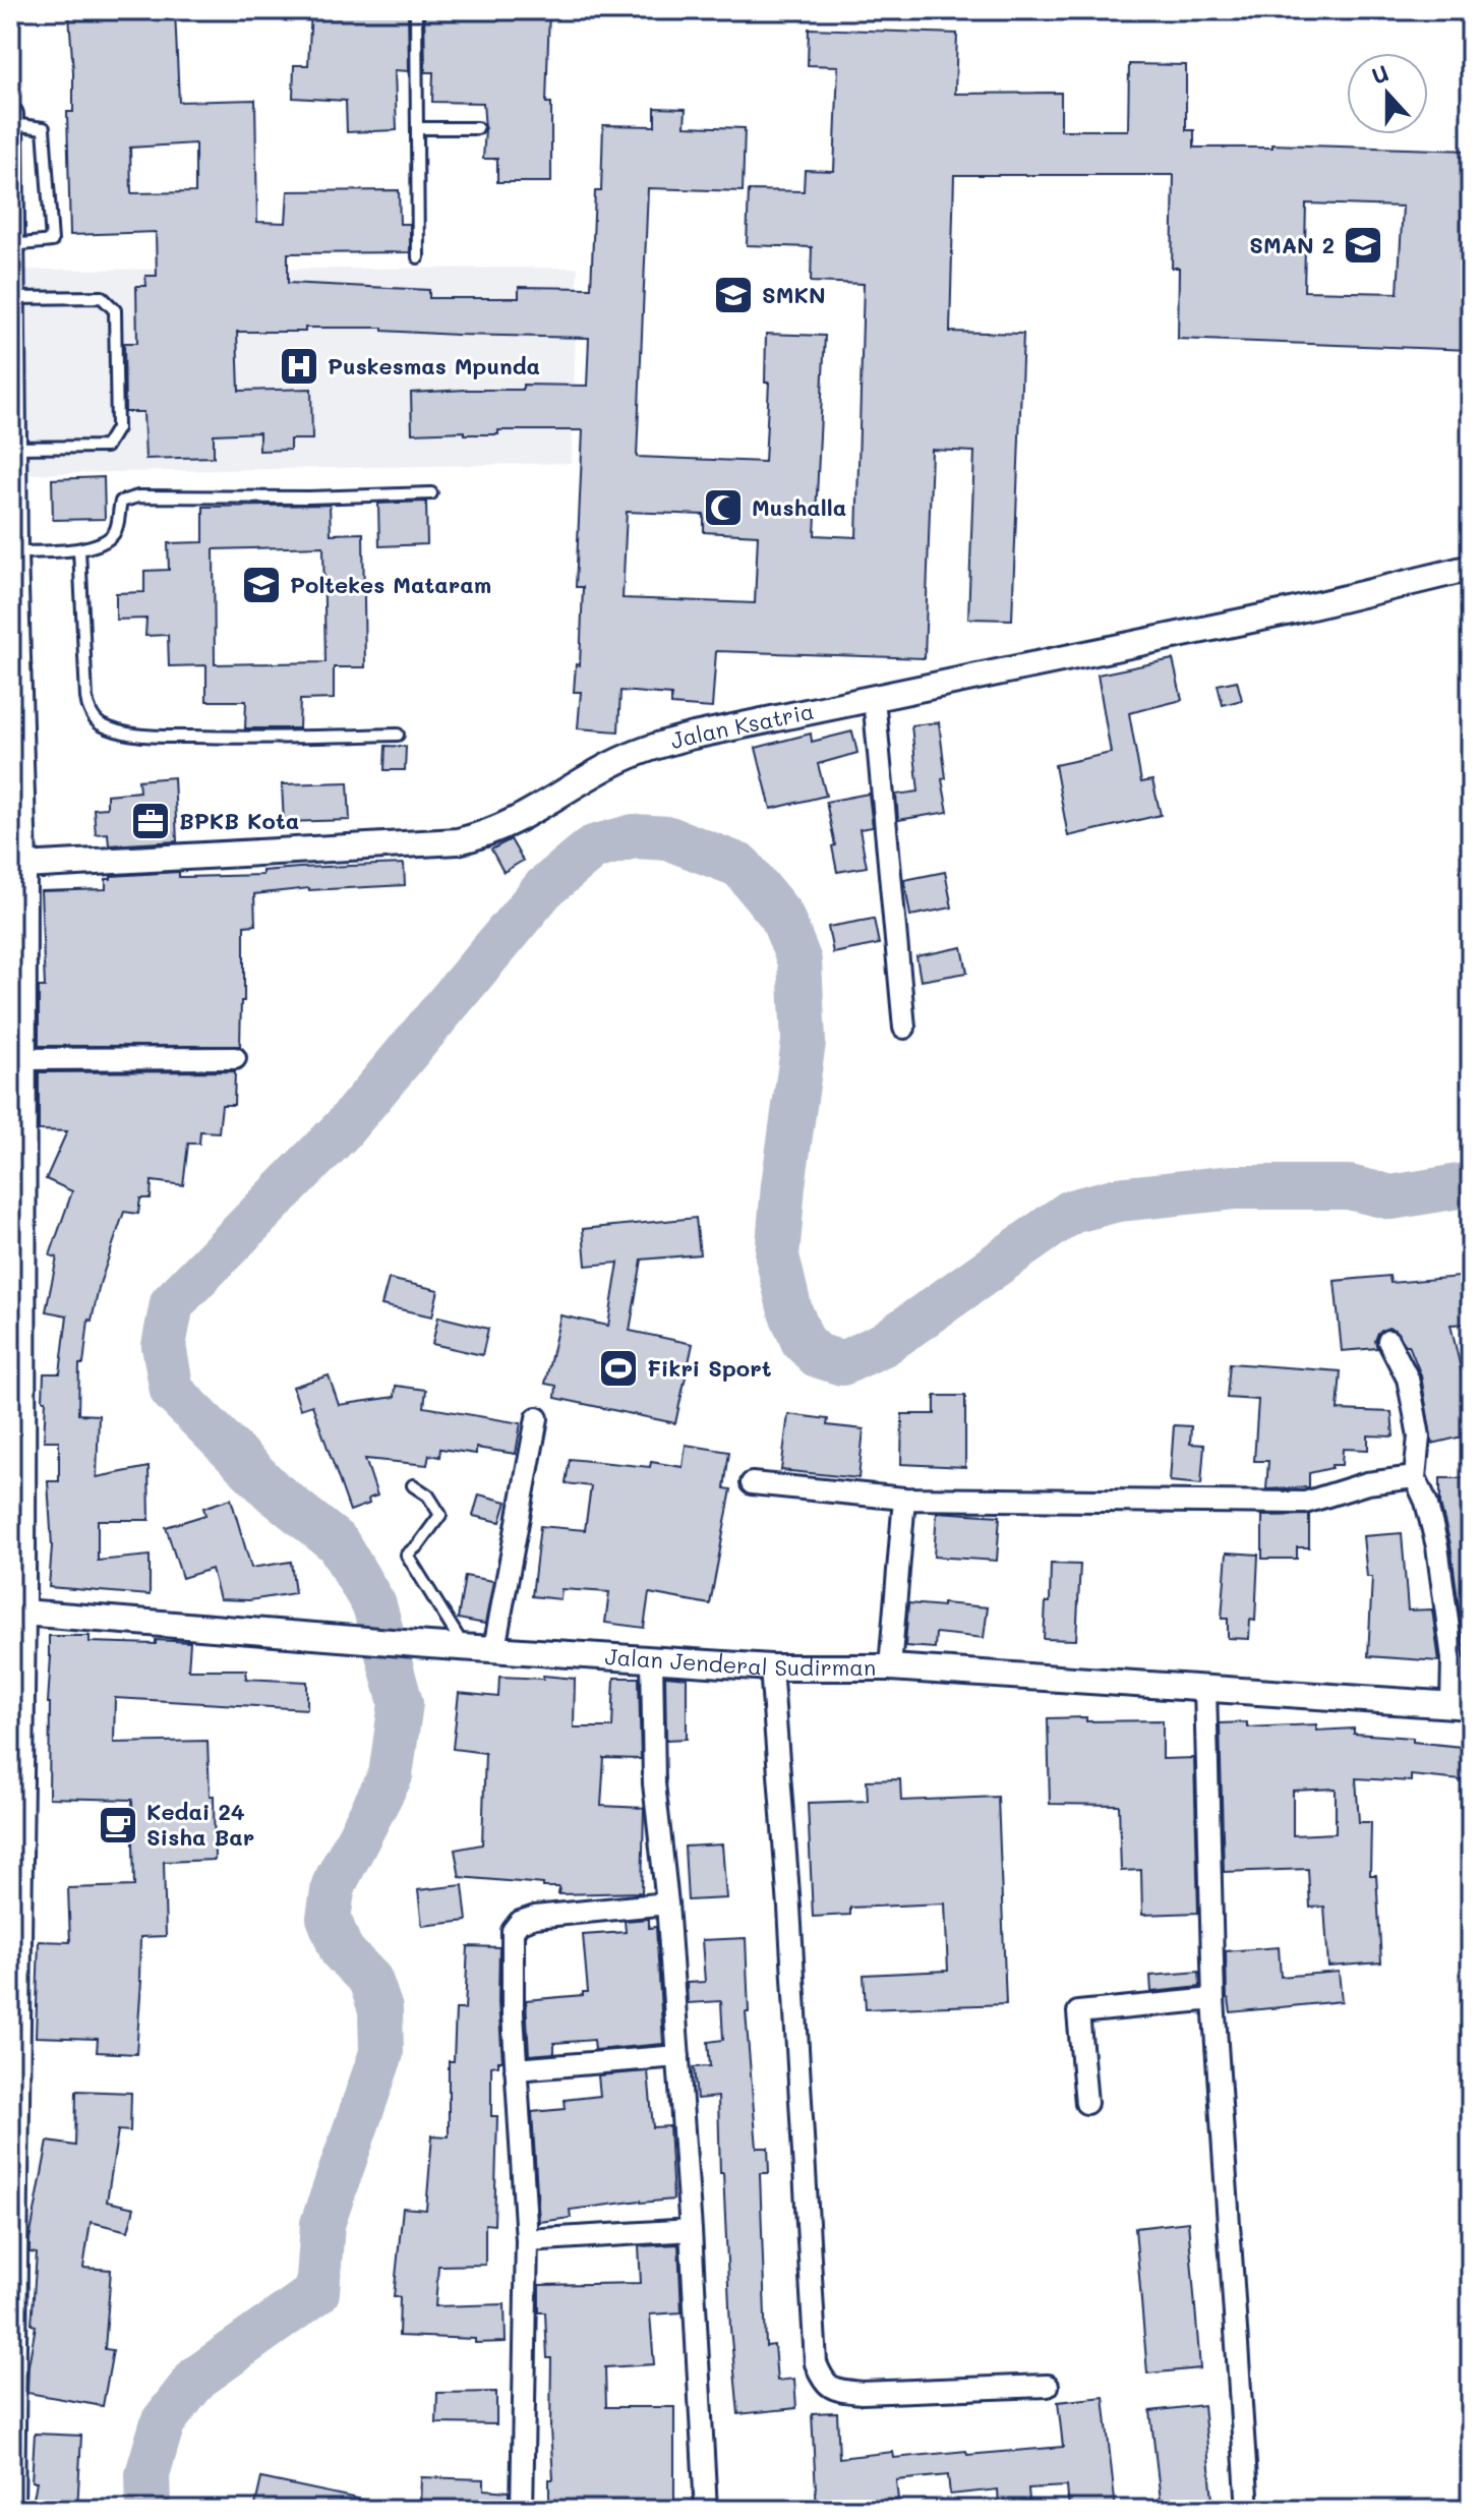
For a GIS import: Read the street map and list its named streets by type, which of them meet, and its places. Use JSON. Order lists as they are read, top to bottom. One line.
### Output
{"streets":{"street":["Jalan Ksatria","Jalan Jenderal Sudirman"]},"places":{"school or university":["SMAN 2","SMKN","Poltekes Mataram"],"hospital":["Puskesmas Mpunda"],"mosque":["Mushalla"],"office":["BPKB Kota"],"sports":["Fikri Sport"],"cafe":["Kedai 24 Sisha Bar"]},"north":"top"}
